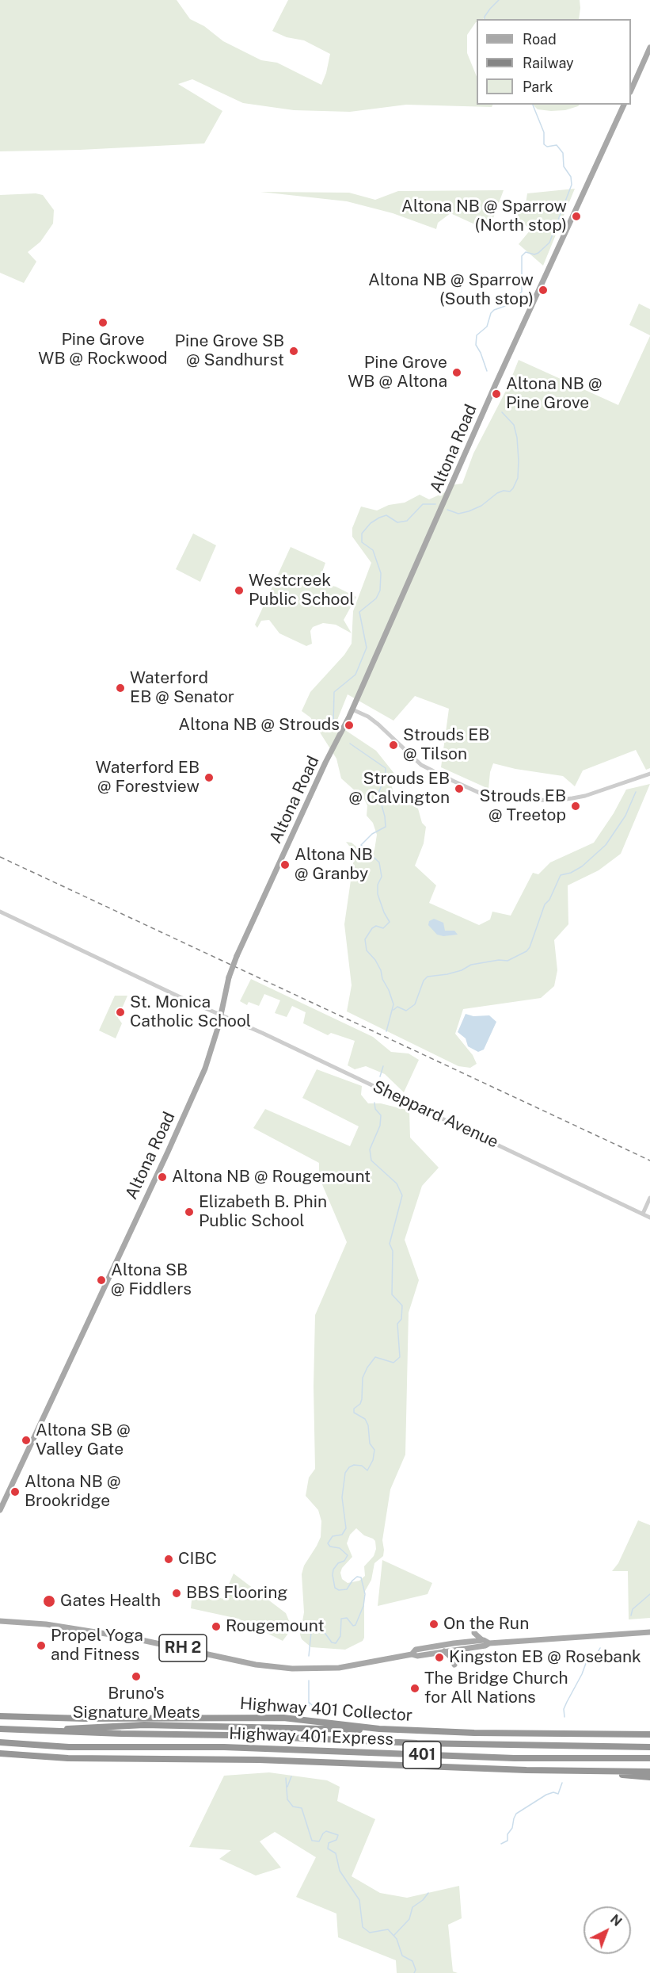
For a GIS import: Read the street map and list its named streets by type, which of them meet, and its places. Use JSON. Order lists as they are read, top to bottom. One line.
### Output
{"streets":{"highway":["Highway 401 Collector","Highway 401 Express","401"],"main road":["Altona Road","RH 2"],"street":["Sheppard Avenue"]},"crossings":[["Altona Road","Sheppard Avenue"]],"places":["Altona NB @ Sparrow (North stop)","Altona NB @ Sparrow (South stop)","Pine Grove WB @ Rockwood","Pine Grove SB @ Sandhurst","Pine Grove WB @ Altona","Altona NB @ Pine Grove","Westcreek Public School","Waterford EB @ Senator","Altona NB @ Strouds","Strouds EB @ Tilson","Waterford EB @ Forestview","Strouds EB @ Calvington","Strouds EB @ Treetop","Altona NB @ Granby","St. Monica Catholic School","Altona NB @ Rougemount","Elizabeth B. Phin Public School","Altona SB @ Fiddlers","Altona SB @ Valley Gate","Altona NB @ Brookridge","CIBC","BBS Flooring","Gates Health","On the Run","Rougemount","Propel Yoga and Fitness","Kingston EB @ Rosebank","Bruno's Signature Meats","The Bridge Church for All Nations"],"legend":["Road","Railway","Park"],"north":"top right"}
